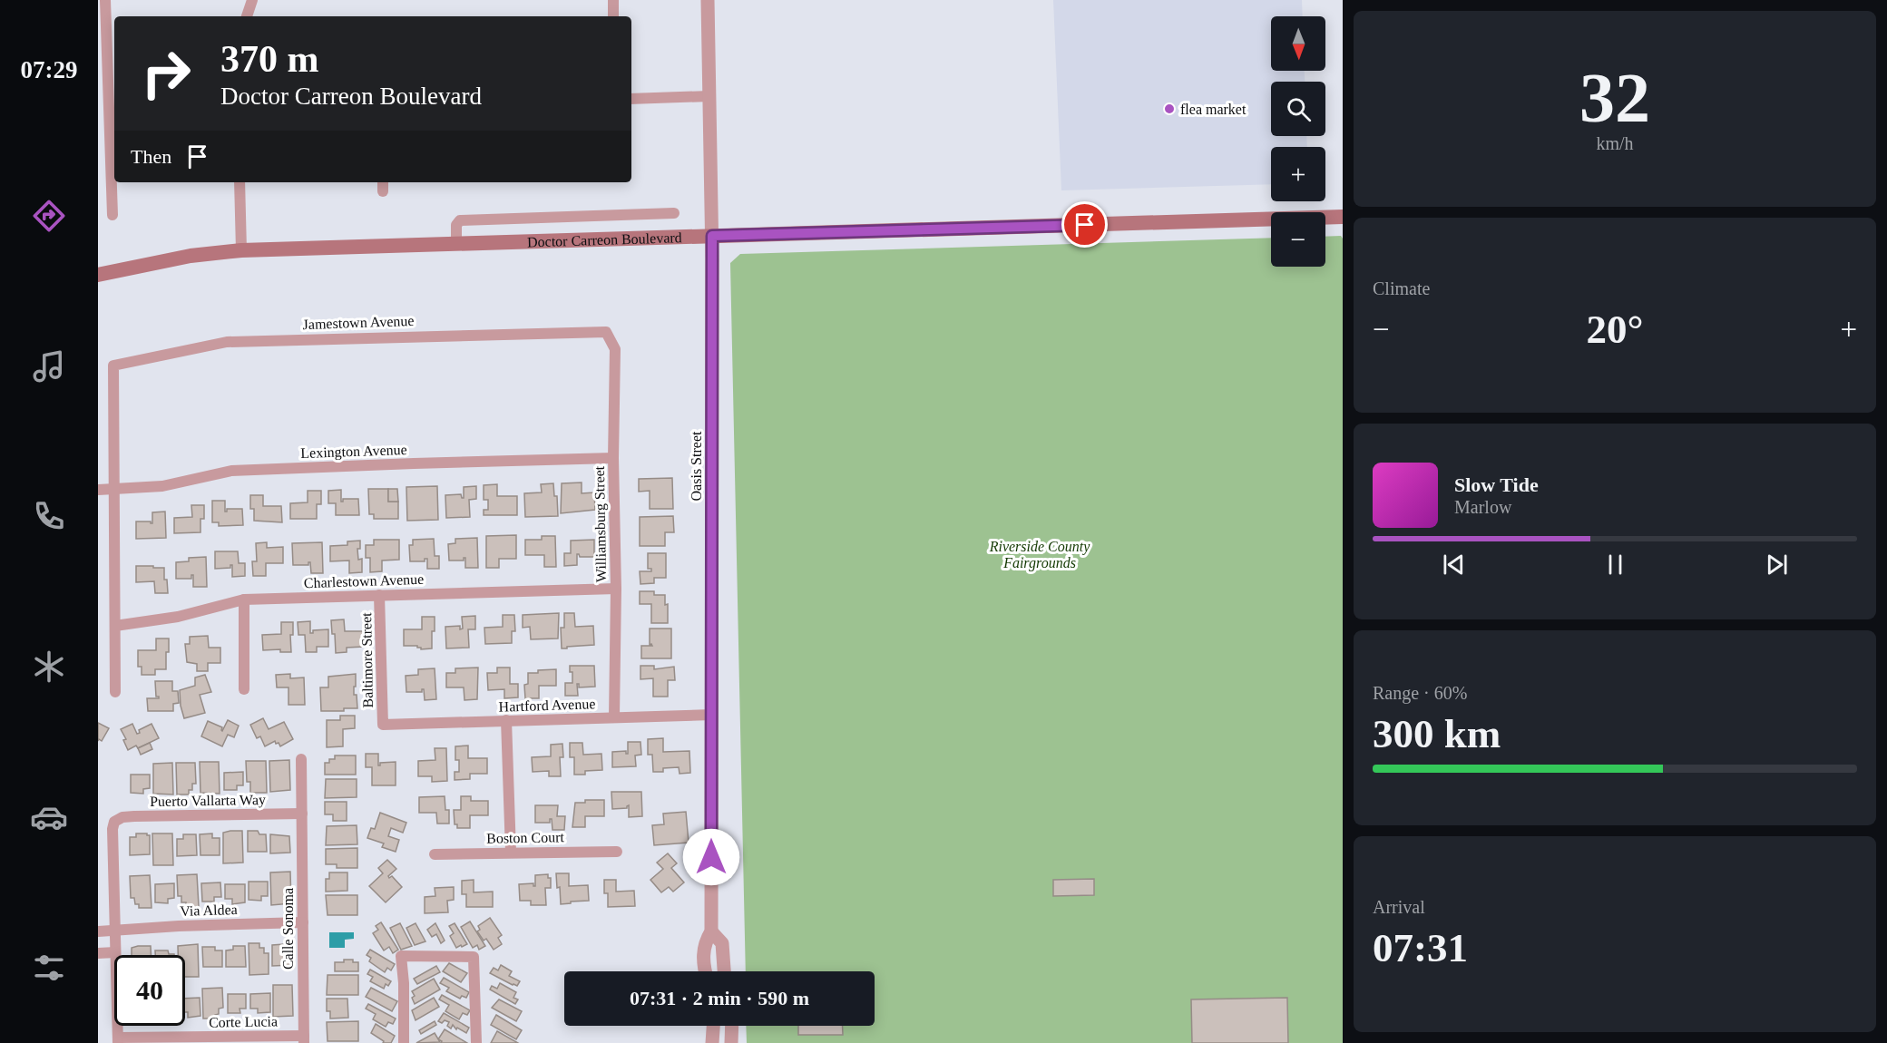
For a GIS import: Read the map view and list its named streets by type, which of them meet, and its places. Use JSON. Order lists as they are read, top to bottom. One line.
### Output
{"streets":{"main road":["Doctor Carreon Boulevard"],"street":["Jamestown Avenue","Lexington Avenue","Oasis Street","Williamsburg Street","Charlestown Avenue","Baltimore Street","Hartford Avenue","Puerto Vallarta Way","Boston Court","Via Aldea","Calle Sonoma","Corte Lucia"]},"crossings":[["Doctor Carreon Boulevard","Oasis Street"],["Jamestown Avenue","Lexington Avenue"],["Jamestown Avenue","Williamsburg Street"],["Lexington Avenue","Williamsburg Street"],["Oasis Street","Hartford Avenue"],["Williamsburg Street","Charlestown Avenue"],["Williamsburg Street","Hartford Avenue"],["Charlestown Avenue","Baltimore Street"],["Baltimore Street","Hartford Avenue"],["Puerto Vallarta Way","Via Aldea"],["Puerto Vallarta Way","Calle Sonoma"],["Via Aldea","Calle Sonoma"],["Calle Sonoma","Corte Lucia"]],"parks":["Riverside County Fairgrounds"],"places":["flea market"],"north":"bottom","page":{"tabs":"07:29","tile":[["32","km/h"],"Climate",["Range · 60%","300 km"],["Arrival","07:31"]],"map_buttons":["+","−"],"turn":["370 m","Doctor Carreon Boulevard"],"then":"Then","heat":["−","20°","+"],"song":["Slow Tide","Marlow"],"limit":"40","trip":"07:31 · 2 min · 590 m"}}
